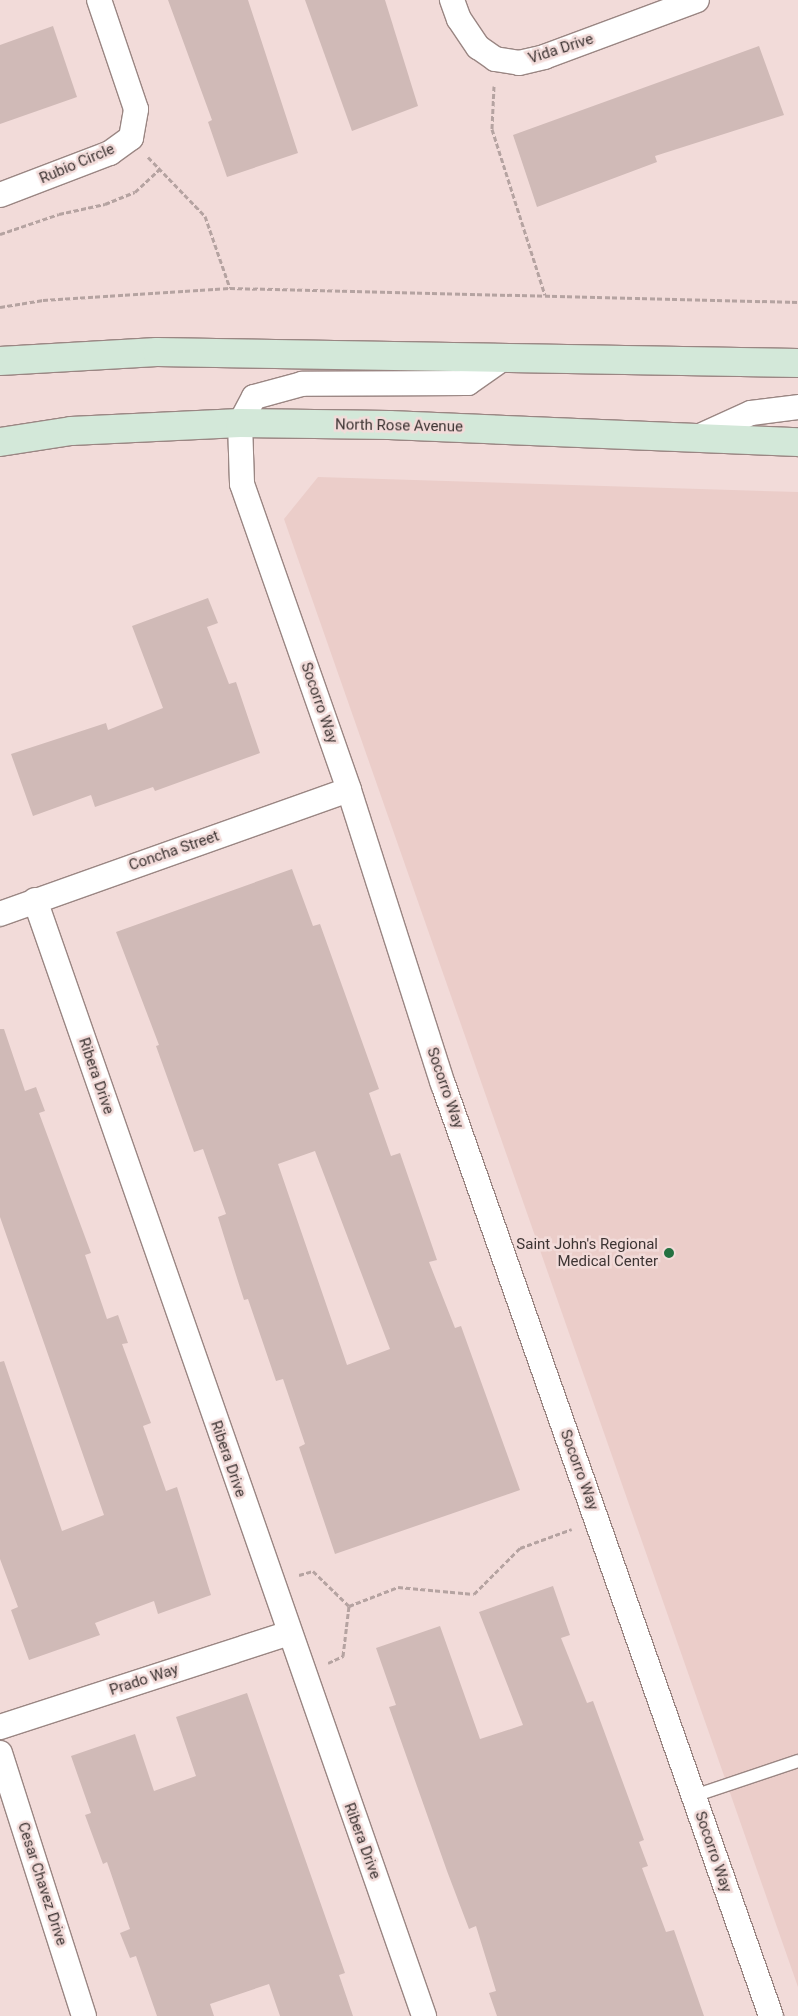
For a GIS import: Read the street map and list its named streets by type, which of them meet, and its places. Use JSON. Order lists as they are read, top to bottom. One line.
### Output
{"streets":{"main road":["North Rose Avenue"],"street":["Vida Drive","Rubio Circle","Socorro Way","Concha Street","Ribera Drive","Prado Way","Cesar Chavez Drive"]},"crossings":[["North Rose Avenue","Socorro Way"],["Socorro Way","Concha Street"],["Concha Street","Ribera Drive"],["Ribera Drive","Prado Way"]],"places":["Saint John's Regional Medical Center"]}
